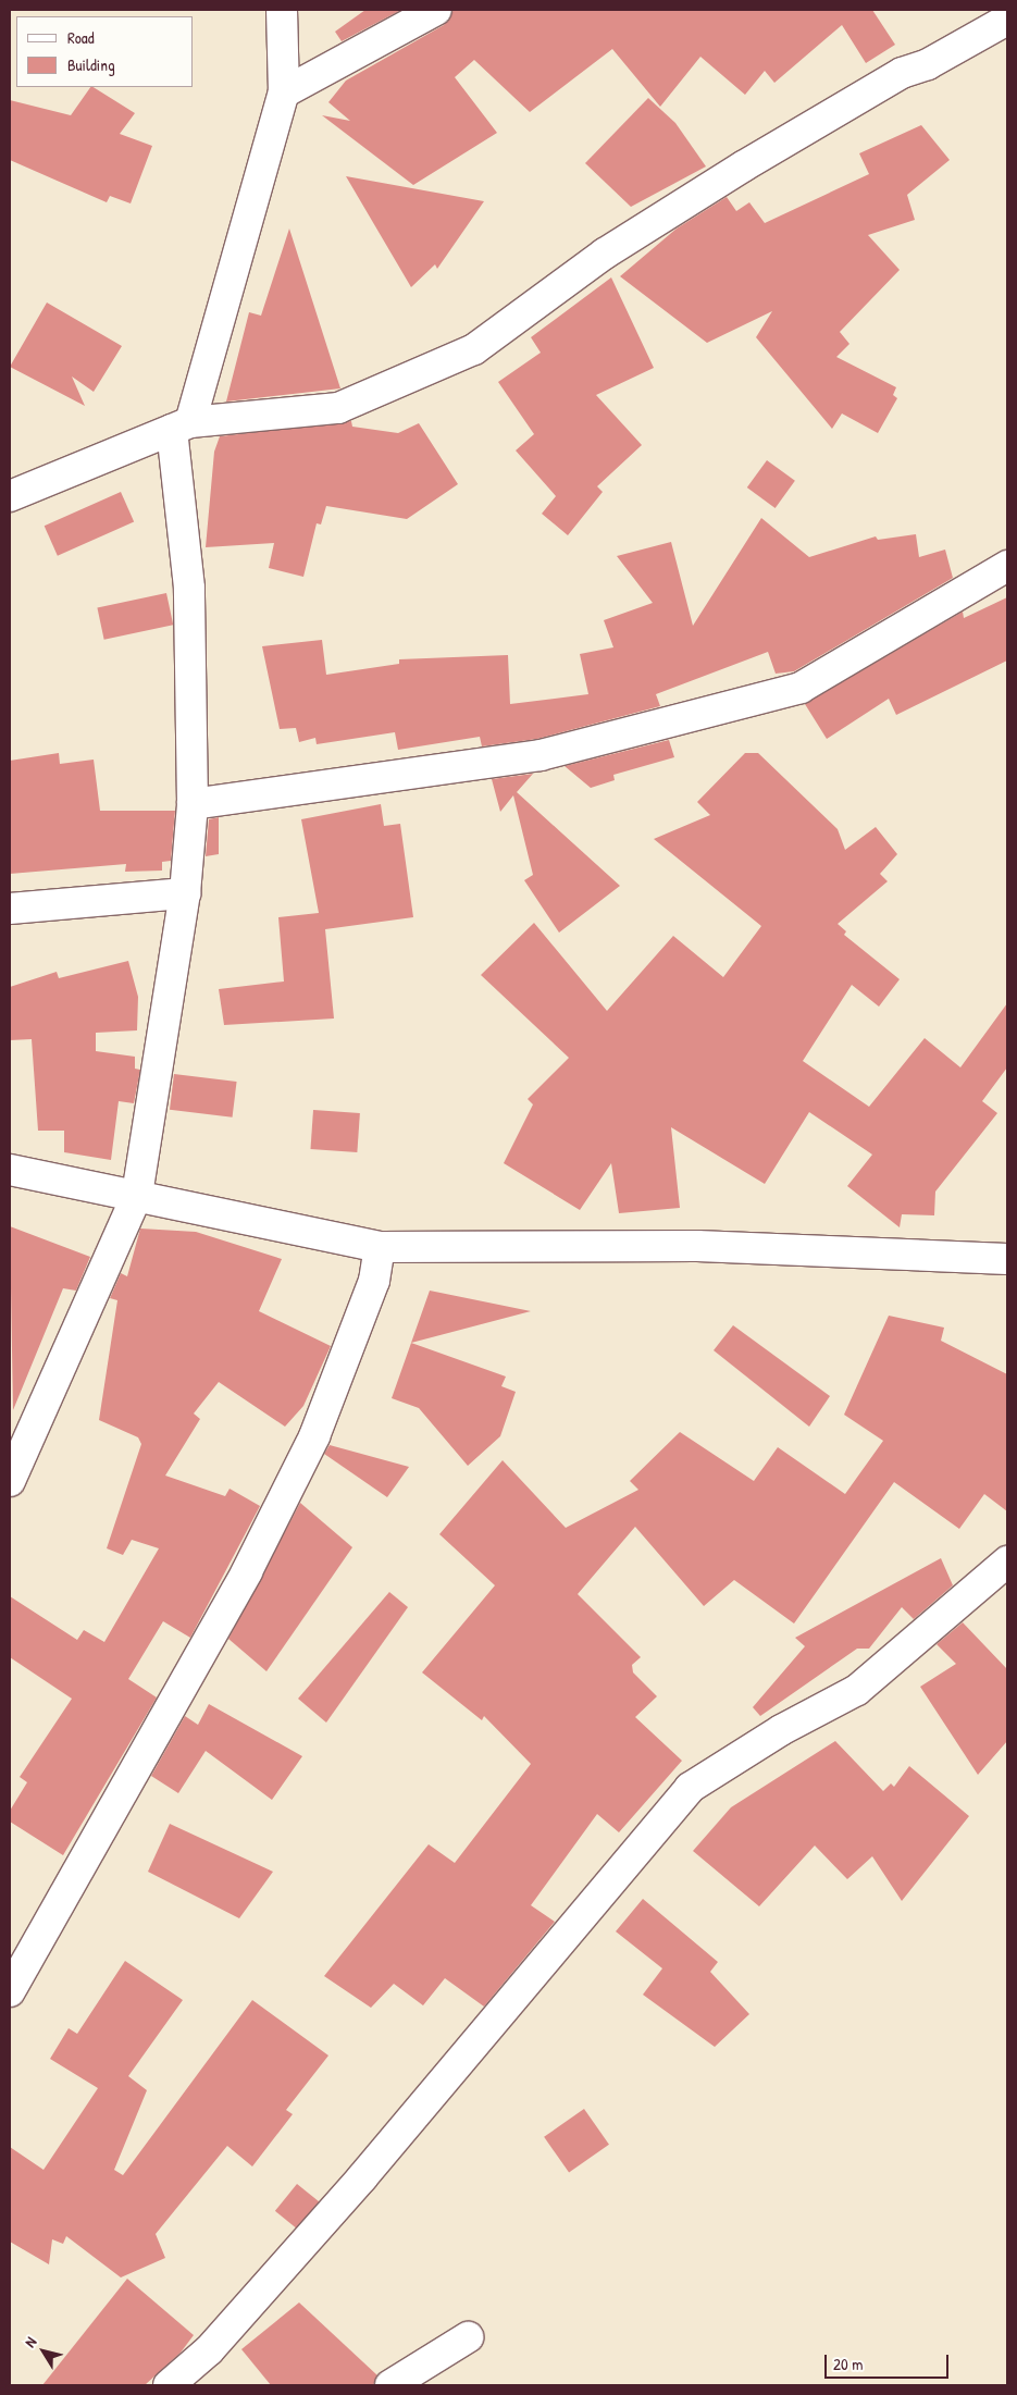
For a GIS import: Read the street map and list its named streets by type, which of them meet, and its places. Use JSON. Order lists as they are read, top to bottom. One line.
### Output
{"legend":["Road","Building"],"scale_bar":"20 m","north":"top left"}
